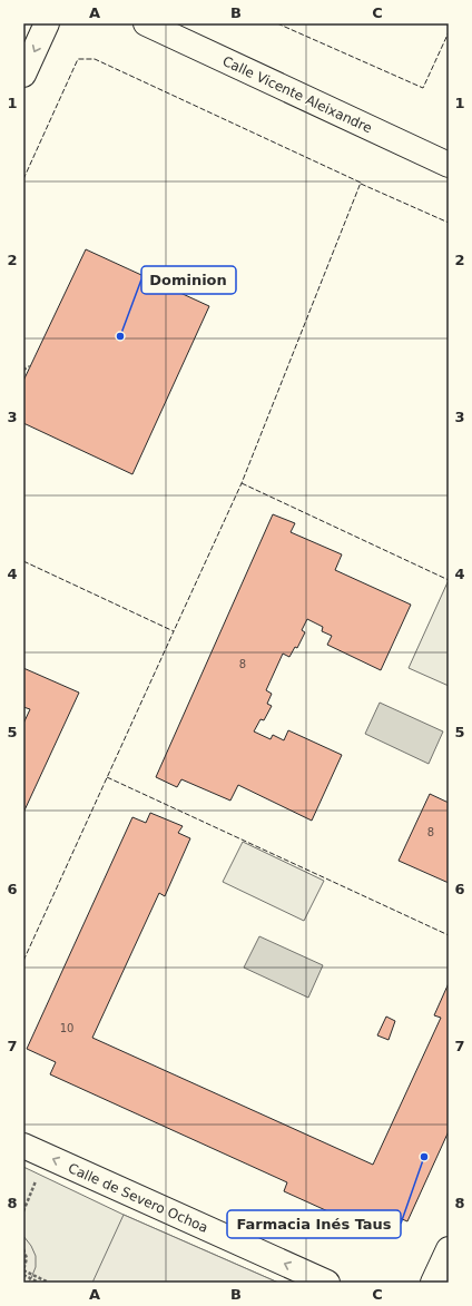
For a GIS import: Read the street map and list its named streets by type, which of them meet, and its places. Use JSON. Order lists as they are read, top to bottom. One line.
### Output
{"streets":{"street":["Calle Vicente Aleixandre","Calle de Severo Ochoa"]},"one_way":["Calle de Severo Ochoa"],"places":["Dominion","Farmacia Inés Taus"],"house_numbers":["8","8","10"],"grid":{"columns":["A","B","C"],"rows":["1","2","3","4","5","6","7","8"]}}
